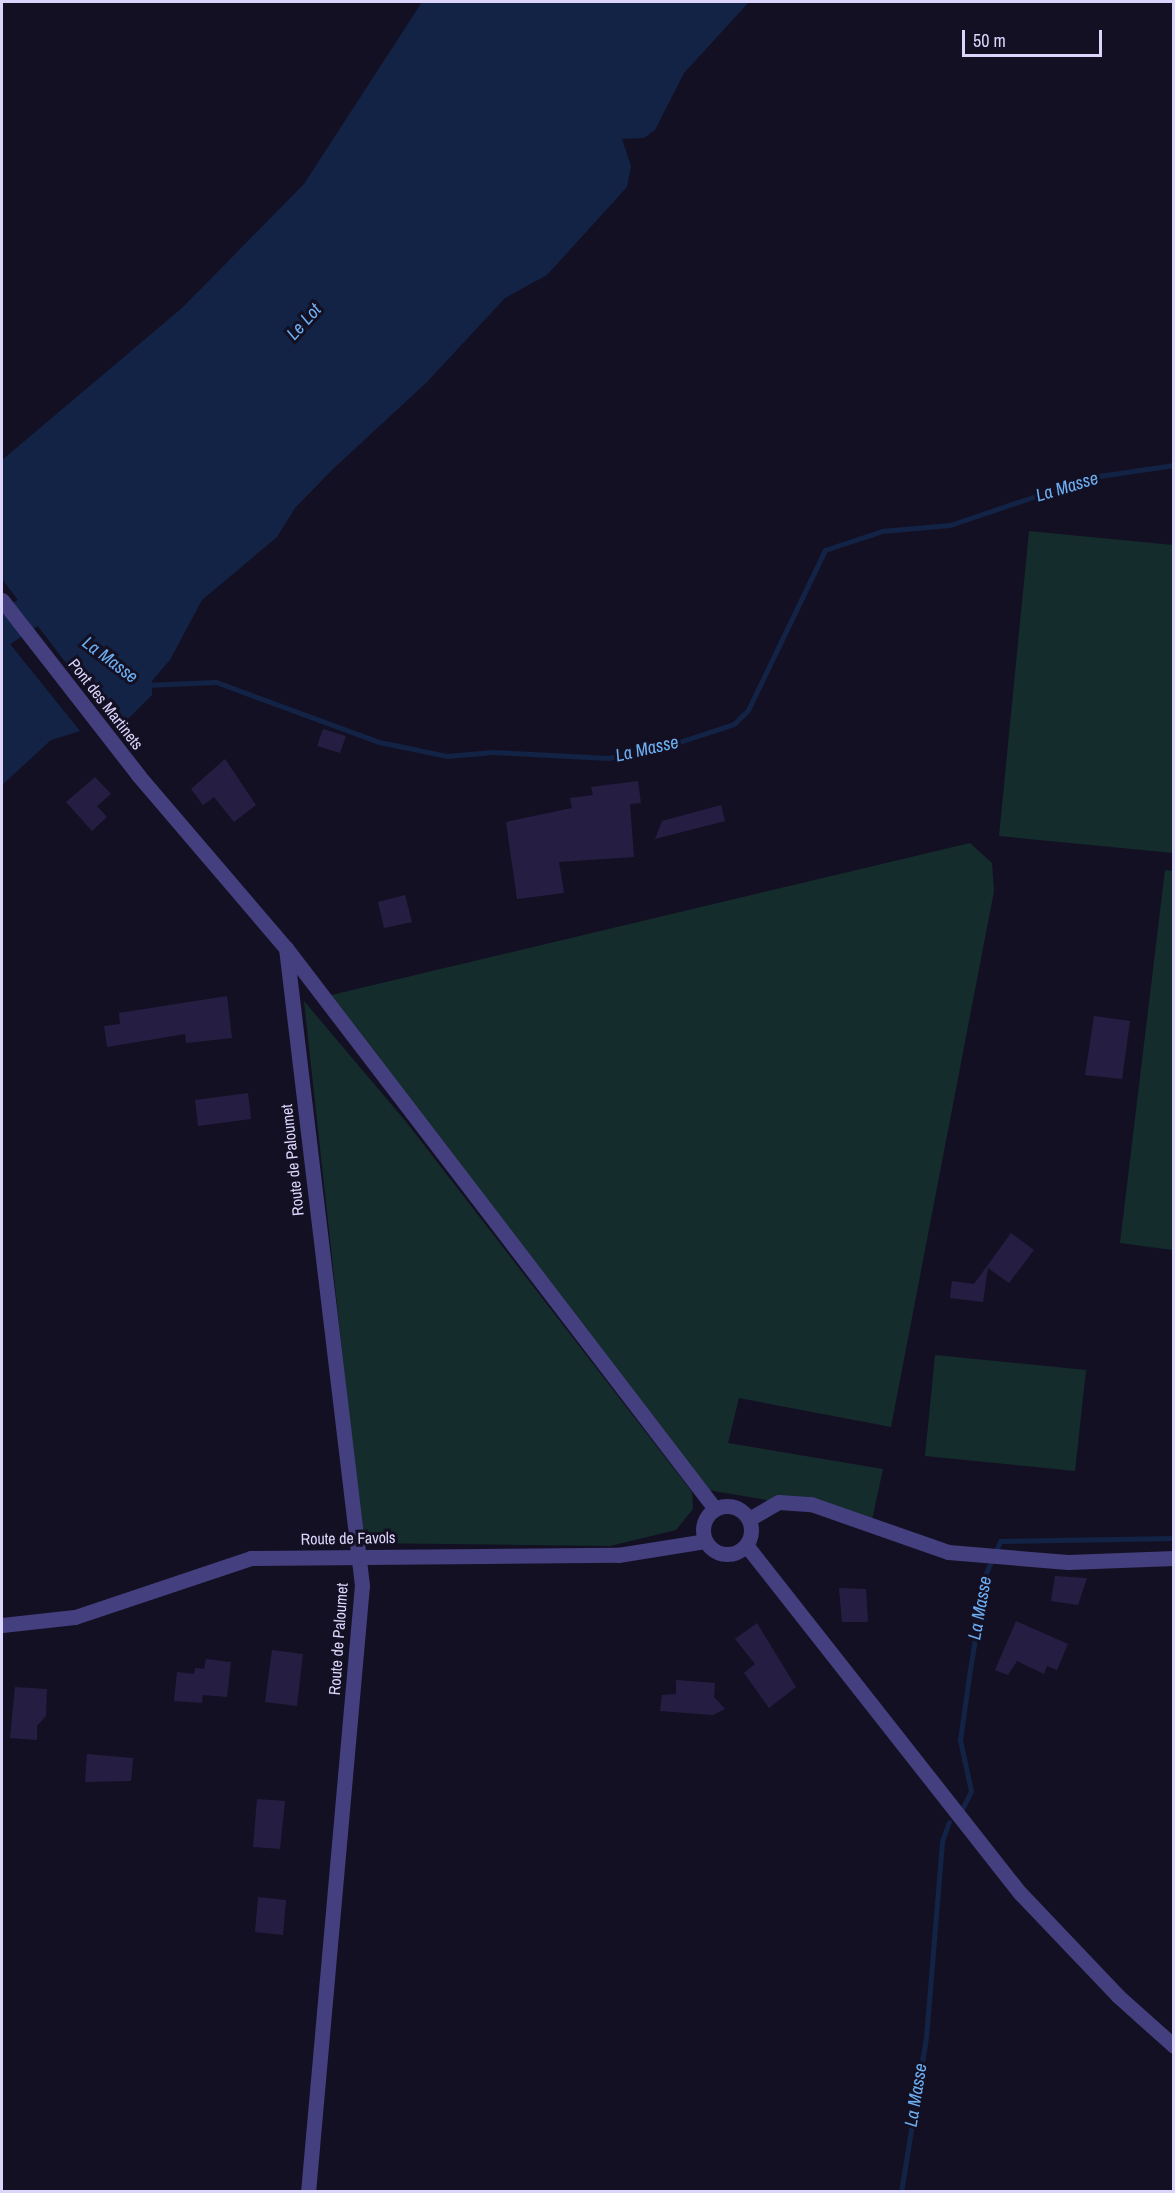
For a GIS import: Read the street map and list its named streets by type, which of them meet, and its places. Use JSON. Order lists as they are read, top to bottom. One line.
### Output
{"streets":{"street":["Pont des Martinets","Route de Paloumet","Route de Favols"]},"crossings":[["Pont des Martinets","Route de Paloumet"],["Pont des Martinets","Route de Favols"],["Route de Paloumet","Route de Favols"]],"water":["Le Lot","La Masse"],"scale_bar":"50 m"}
